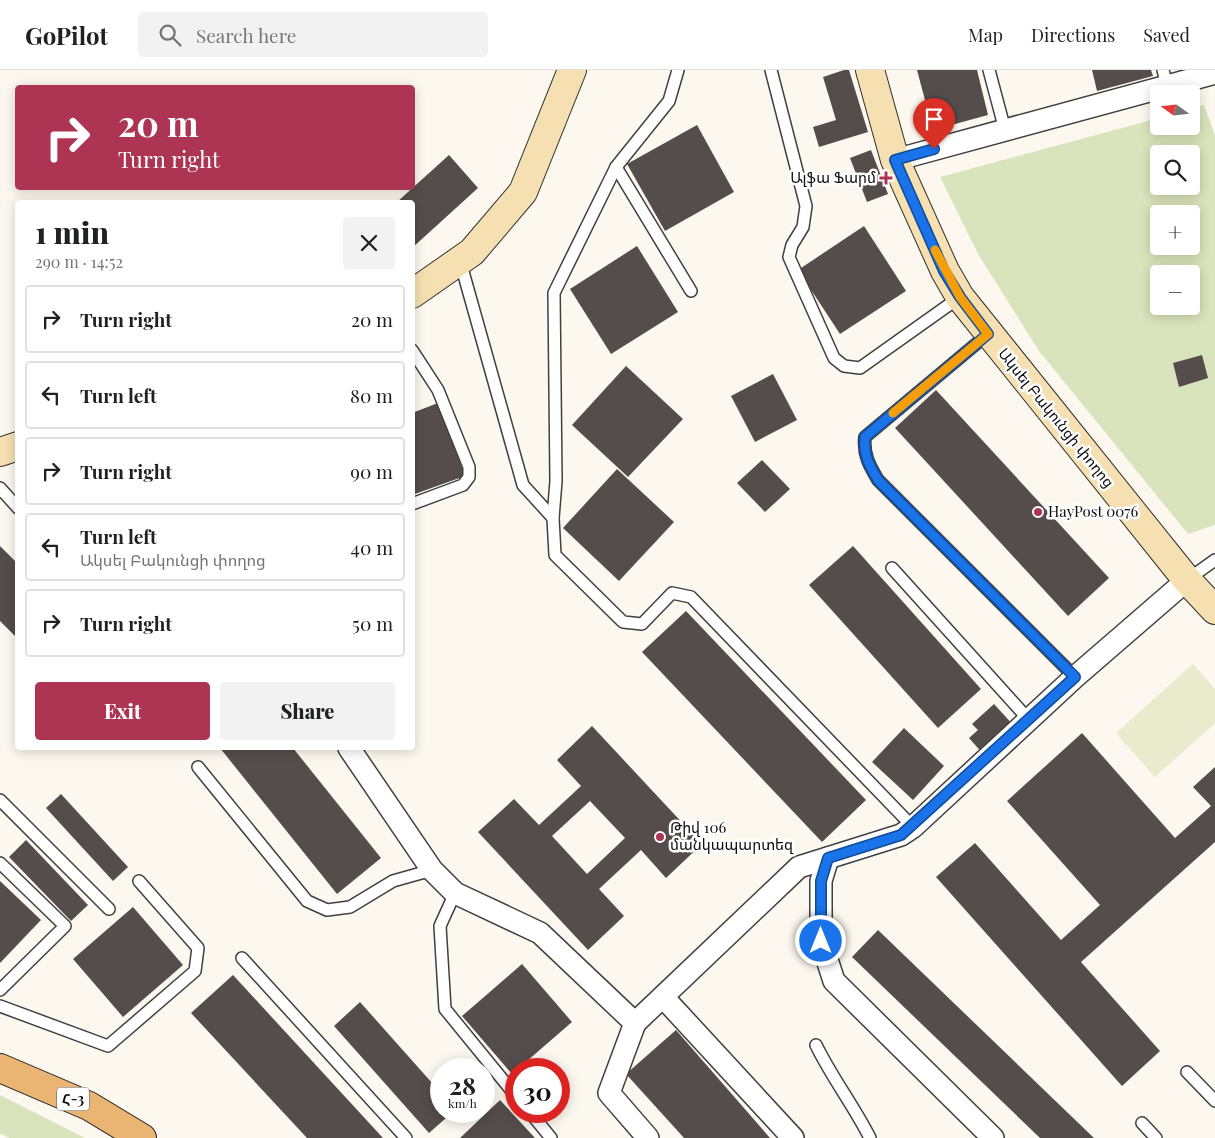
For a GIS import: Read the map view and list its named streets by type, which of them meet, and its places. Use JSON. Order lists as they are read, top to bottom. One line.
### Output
{"streets":{"main road":["Հ-3"],"street":["Ակսել Բակունցի փողոց"]},"places":{"health":["Ալֆա Ֆարմ"],"other":["HayPost 0076","Թիվ 106 մանկապարտեզ"]},"north":"left","page":{"header":"GoPilot","search":"Search here","nav":["Map","Directions","Saved"],"map_buttons":["+","−"],"turn":["20 m","Turn right"],"heading":["1 min","290 m · 14:52"],"list":[{"name":"Turn right","value":"20 m"},{"name":"Turn left","value":"80 m"},{"name":"Turn right","value":"90 m"},{"name":"Turn left","note":"Ակսել Բակունցի փողոց","value":"40 m"},{"name":"Turn right","value":"50 m"}],"buttons":["Exit","Share"],"speed":"28 km/h","limit":"30"}}
